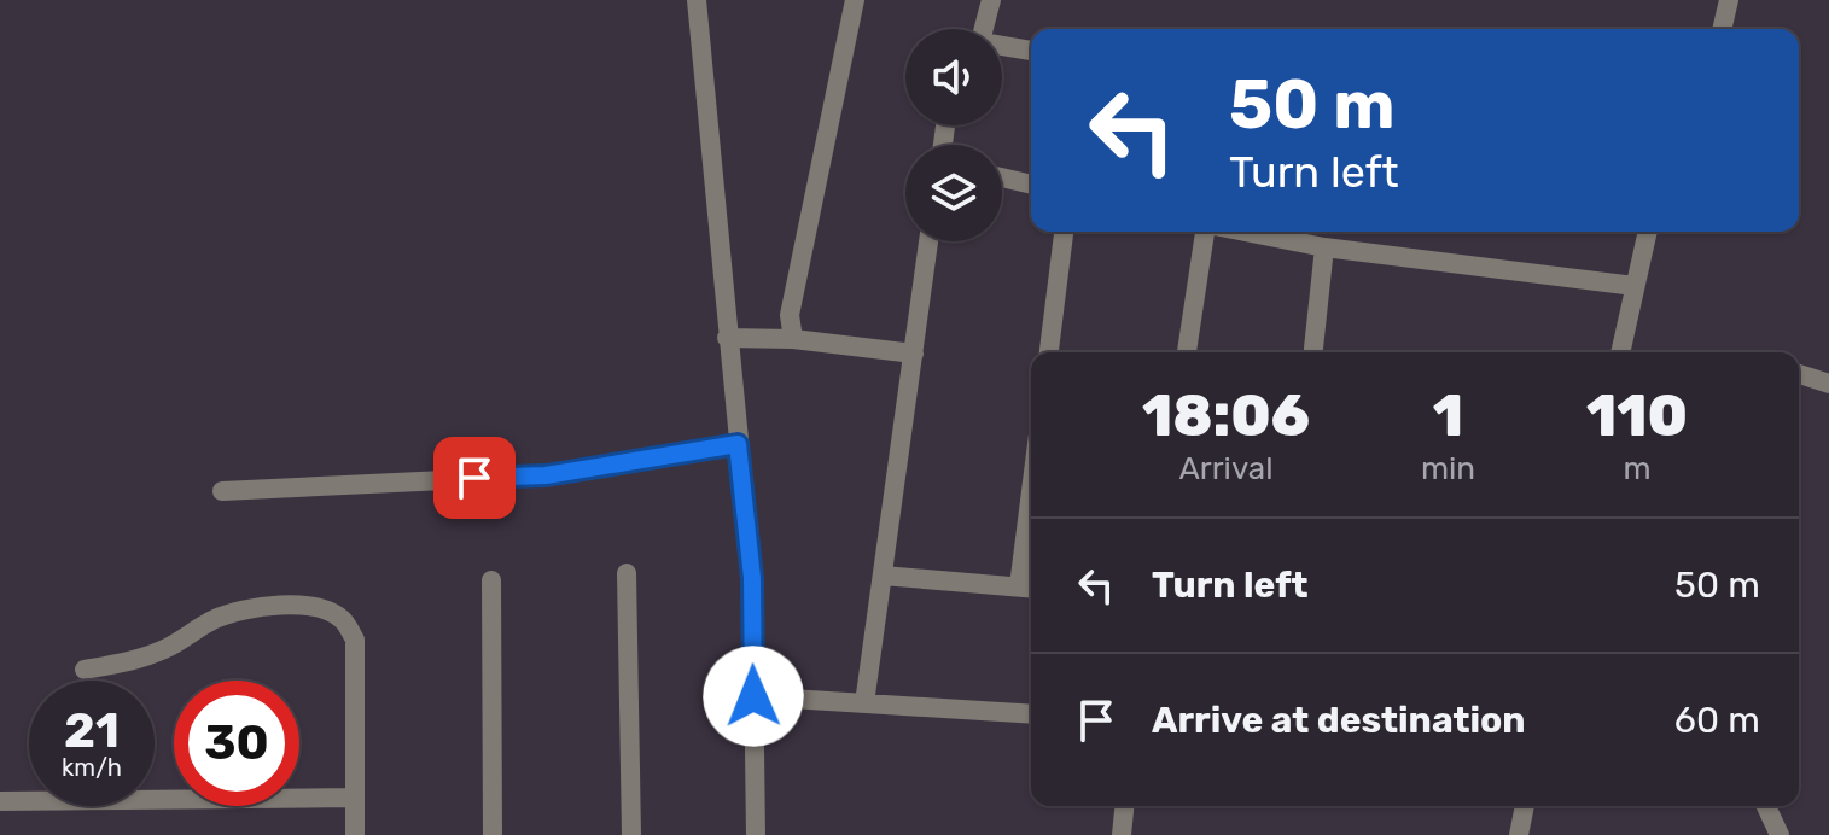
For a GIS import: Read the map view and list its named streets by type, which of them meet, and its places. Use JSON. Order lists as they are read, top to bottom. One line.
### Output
{"page":{"turn":["50 m","Turn left"],"eta":["18:06","Arrival","1","min","110","m"],"list":[{"name":"Turn left","value":"50 m"},{"name":"Arrive at destination","value":"60 m"}],"speed":"21 km/h","limit":"30"}}
